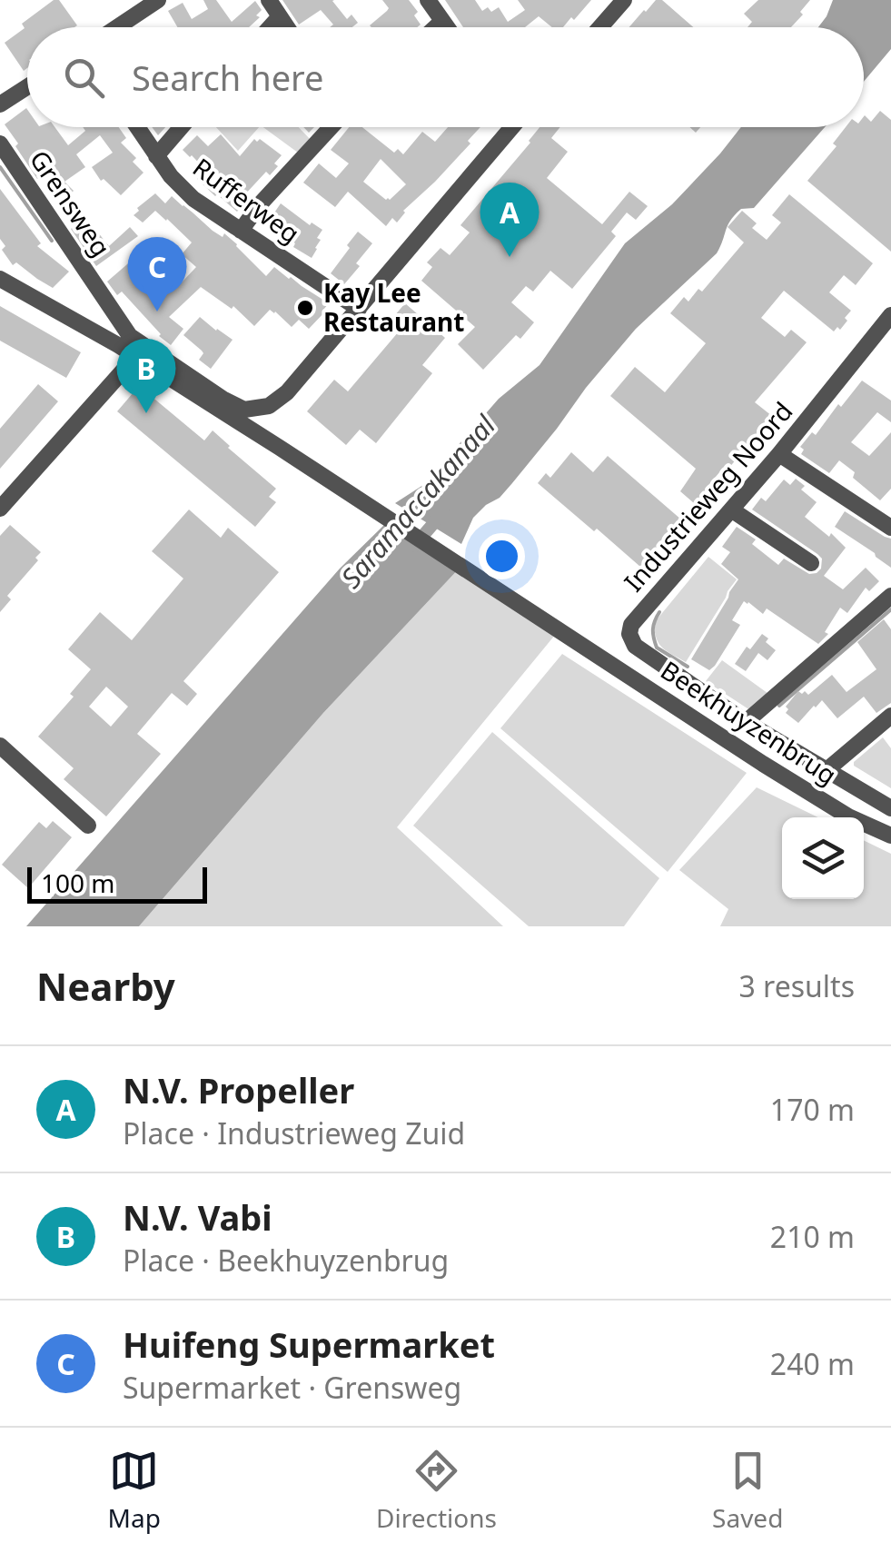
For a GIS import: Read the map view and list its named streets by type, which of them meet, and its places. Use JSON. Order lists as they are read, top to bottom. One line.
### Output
{"streets":{"street":["Rufferweg","Grensweg","Industrieweg Noord","Beekhuyzenbrug"]},"water":["Saramaccakanaal"],"places":["Kay Lee Restaurant"],"scale_bar":"100 m","page":{"search":"Search here","pins":["A","C","B"],"scale":"100 m","heading":["Nearby","3 results"],"list":[{"mark":"A","name":"N.V. Propeller","note":"Place · Industrieweg Zuid","value":"170 m"},{"mark":"B","name":"N.V. Vabi","note":"Place · Beekhuyzenbrug","value":"210 m"},{"mark":"C","name":"Huifeng Supermarket","note":"Supermarket · Grensweg","value":"240 m"}],"nav":["Map","Directions","Saved"]}}
